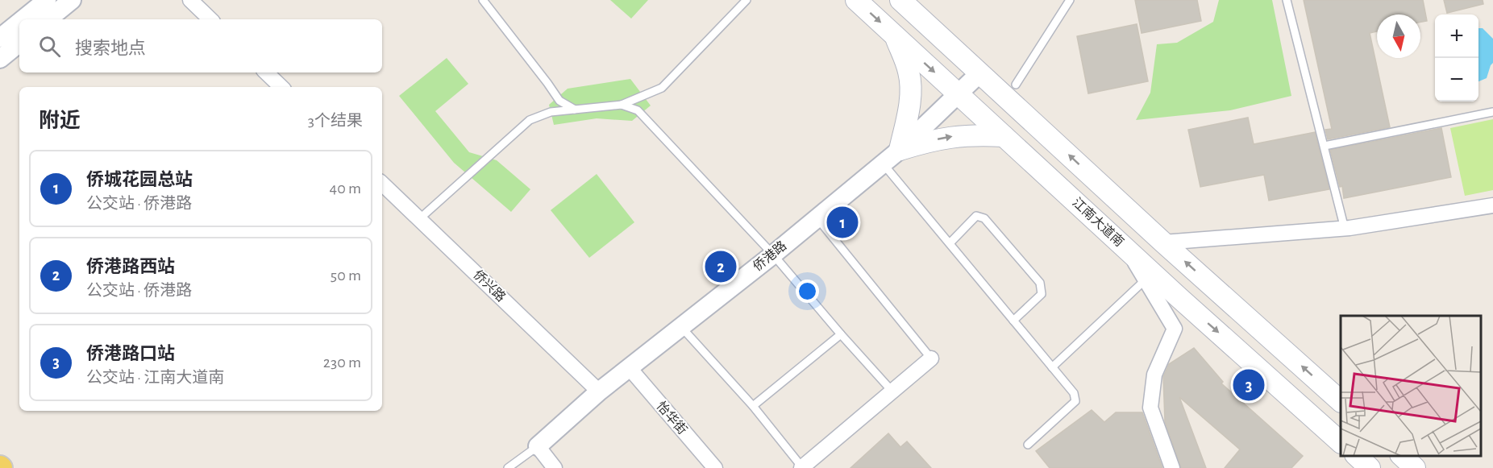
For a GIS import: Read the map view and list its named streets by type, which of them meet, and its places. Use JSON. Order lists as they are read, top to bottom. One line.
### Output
{"streets":{"main road":["江南大道南"],"street":["侨港路","侨兴路","怡华街"]},"crossings":[["江南大道南","侨港路"],["侨港路","侨兴路"],["侨港路","怡华街"]],"north":"bottom","page":{"map_buttons":["+","−"],"search":"搜索地点","heading":["附近","3个结果"],"list":[{"mark":"1","name":"侨城花园总站","note":"公交站 · 侨港路","value":"40 m"},{"mark":"2","name":"侨港路西站","note":"公交站 · 侨港路","value":"50 m"},{"mark":"3","name":"侨港路口站","note":"公交站 · 江南大道南","value":"230 m"}],"pins":["1","2","3"]}}
